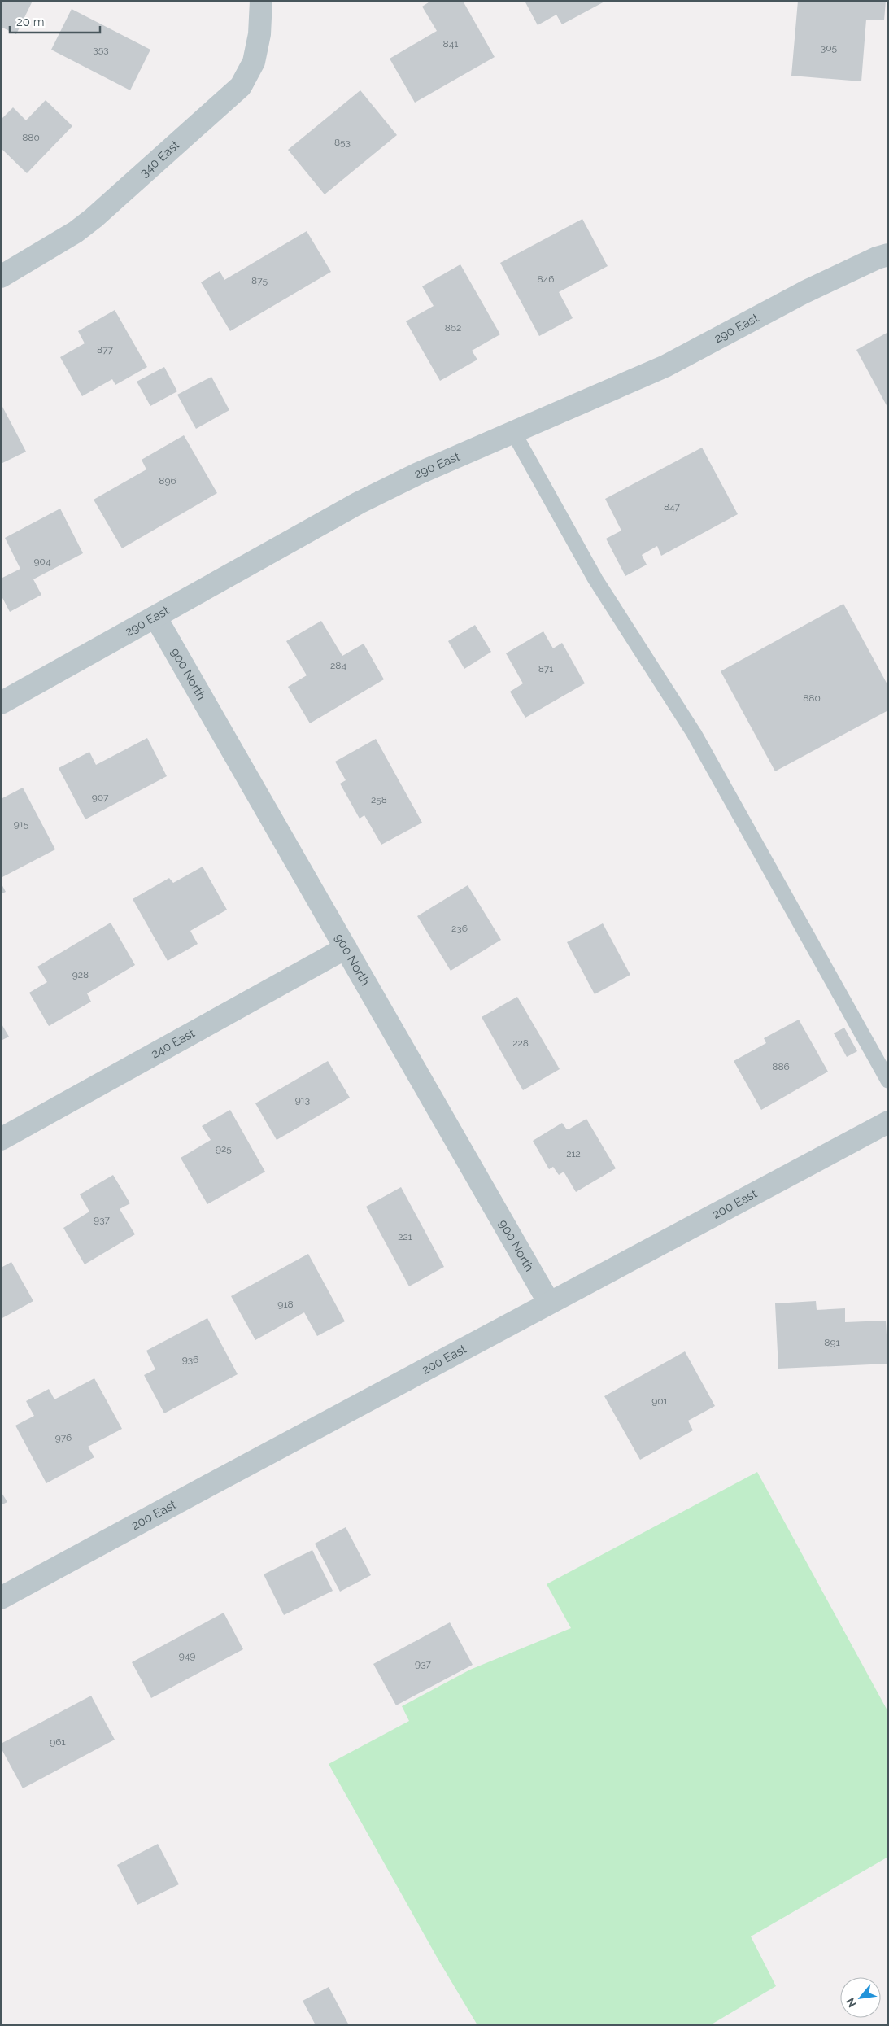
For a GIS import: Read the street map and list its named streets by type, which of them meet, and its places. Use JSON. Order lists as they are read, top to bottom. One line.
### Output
{"streets":{"street":["340 East","290 East","900 North","240 East","200 East"]},"crossings":[["290 East","900 North"],["900 North","240 East"],["900 North","200 East"]],"house_numbers":["841","305","353","880","853","846","875","862","877","896","847","904","284","871","880","907","258","915","236","928","228","886","913","925","212","937","221","918","891","936","901","976","949","937","961"],"scale_bar":"20 m","north":"bottom left"}
